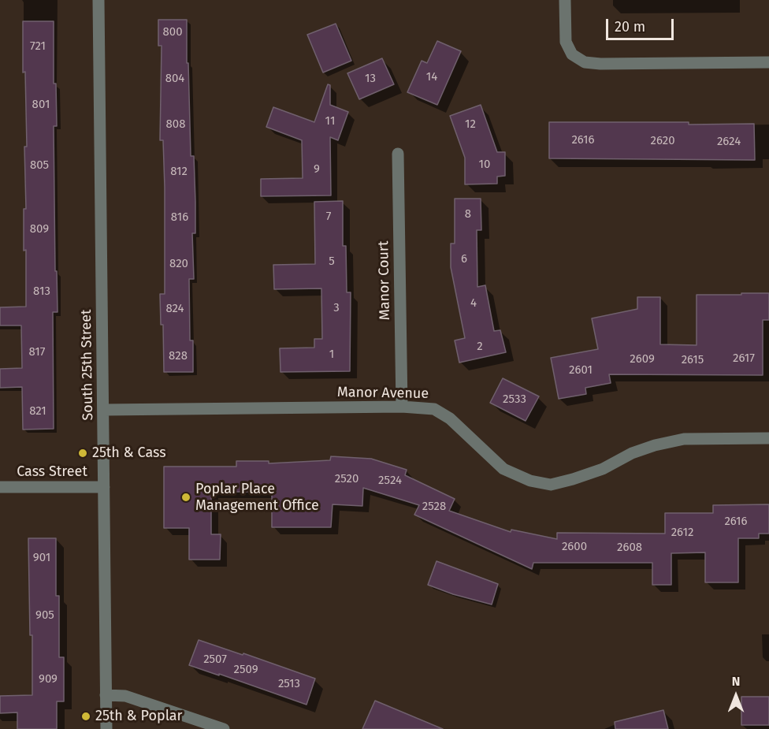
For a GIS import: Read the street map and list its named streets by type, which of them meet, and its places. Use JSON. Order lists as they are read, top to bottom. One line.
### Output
{"streets":{"street":["Manor Court","South 25th Street","Manor Avenue","Cass Street"]},"crossings":[["Manor Court","Manor Avenue"],["South 25th Street","Manor Avenue"],["South 25th Street","Cass Street"]],"places":["25th & Cass","Poplar Place Management Office","25th & Poplar"],"house_numbers":["800","721","14","804","13","801","11","808","12","2616","2620","2624","10","805","9","812","8","7","816","809","6","5","820","813","4","3","824","2","817","1","828","2617","2609","2615","2601","2533","821","2520","2524","2528","2616","2612","2600","2608","901","905","2507","2509","909","2513"],"scale_bar":"20 m","north":"top"}
